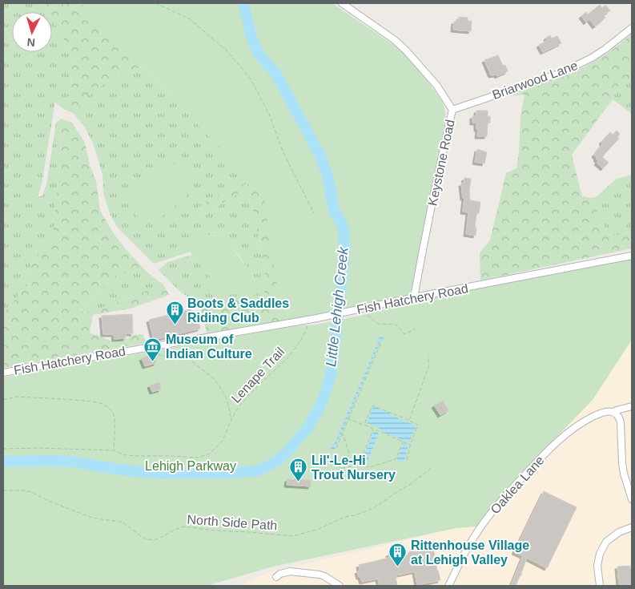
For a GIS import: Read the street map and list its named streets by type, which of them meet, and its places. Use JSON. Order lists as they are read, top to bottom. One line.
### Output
{"streets":{"street":["Briarwood Lane","Keystone Road","Fish Hatchery Road","Oaklea Lane"],"path":["Lenape Trail","North Side Path"]},"crossings":[["Briarwood Lane","Keystone Road"],["Keystone Road","Fish Hatchery Road"],["Fish Hatchery Road","Lenape Trail"]],"water":["Little Lehigh Creek"],"parks":["Lehigh Parkway"],"places":{"building":["Boots & Saddles Riding Club","Lil'-Le-Hi Trout Nursery","Rittenhouse Village at Lehigh Valley"],"museum":["Museum of Indian Culture"]},"north":"bottom"}
